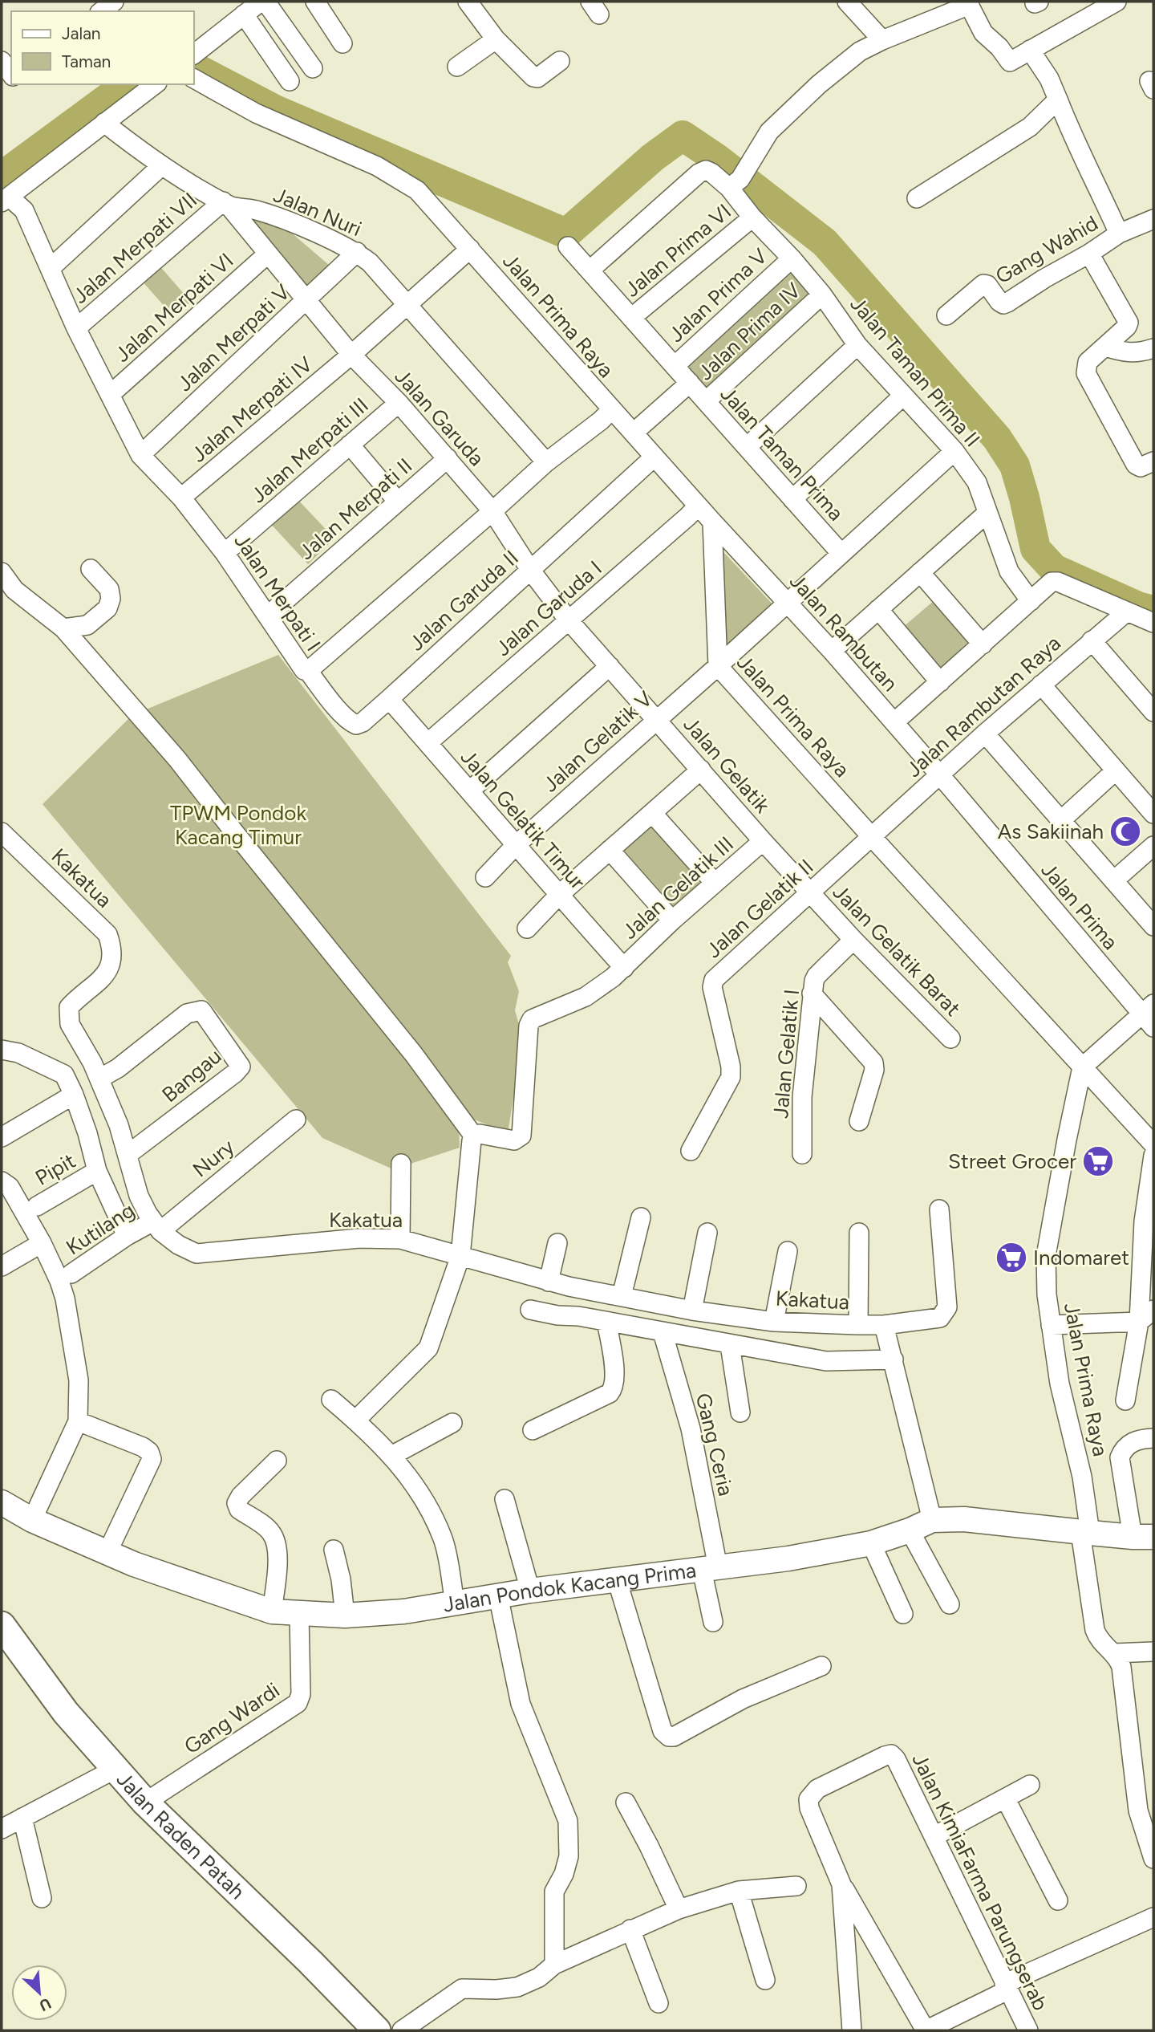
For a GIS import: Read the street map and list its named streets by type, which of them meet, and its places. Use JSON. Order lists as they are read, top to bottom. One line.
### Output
{"streets":{"main road":["Jalan Raden Patah"],"street":["Jalan Nuri","Jalan Merpati VII","Gang Wahid","Jalan Prima VI","Jalan Prima V","Jalan Merpati VI","Jalan Prima Raya","Jalan Prima IV","Jalan Merpati V","Jalan Taman Prima II","Jalan Merpati IV","Jalan Garuda","Jalan Merpati III","Jalan Taman Prima","Jalan Merpati II","Jalan Merpati I","Jalan Garuda II","Jalan Garuda I","Jalan Rambutan","Jalan Rambutan Raya","Jalan Gelatik V","Jalan Gelatik","Jalan Gelatik Timur","Kakatua","Jalan Gelatik III","Jalan Prima","Jalan Gelatik II","Jalan Gelatik Barat","Jalan Gelatik I","Bangau","Nury","Pipit","Kutilang","Gang Ceria","Jalan Pondok Kacang Prima","Gang Wardi","Jalan KimiaFarma Parungserab"]},"crossings":[["Jalan Nuri","Jalan Merpati VII"],["Jalan Nuri","Jalan Merpati V"],["Jalan Nuri","Jalan Merpati IV"],["Jalan Nuri","Jalan Garuda"],["Jalan Nuri","Jalan Merpati I"],["Jalan Merpati VII","Jalan Garuda"],["Jalan Merpati VII","Jalan Merpati I"],["Jalan Prima VI","Jalan Taman Prima II"],["Jalan Prima VI","Jalan Taman Prima"],["Jalan Prima V","Jalan Taman Prima II"],["Jalan Prima V","Jalan Taman Prima"],["Jalan Merpati VI","Jalan Garuda"],["Jalan Merpati VI","Jalan Merpati I"],["Jalan Prima Raya","Jalan Merpati IV"],["Jalan Prima Raya","Jalan Taman Prima"],["Jalan Prima Raya","Jalan Merpati I"],["Jalan Prima Raya","Jalan Garuda II"],["Jalan Prima Raya","Jalan Garuda I"],["Jalan Prima Raya","Jalan Rambutan"],["Jalan Prima Raya","Jalan Rambutan Raya"],["Jalan Prima Raya","Jalan Gelatik V"],["Jalan Prima Raya","Jalan Gelatik II"],["Jalan Prima Raya","Jalan Pondok Kacang Prima"],["Jalan Prima IV","Jalan Taman Prima II"],["Jalan Prima IV","Jalan Taman Prima"],["Jalan Merpati V","Jalan Garuda"],["Jalan Merpati V","Jalan Merpati I"],["Jalan Taman Prima II","Jalan Taman Prima"],["Jalan Taman Prima II","Jalan Gelatik V"],["Jalan Merpati IV","Jalan Garuda"],["Jalan Merpati IV","Jalan Merpati I"],["Jalan Garuda","Jalan Merpati III"],["Jalan Garuda","Jalan Merpati II"],["Jalan Garuda","Jalan Merpati I"],["Jalan Garuda","Jalan Garuda II"],["Jalan Garuda","Jalan Garuda I"],["Jalan Garuda","Jalan Gelatik"],["Jalan Merpati III","Jalan Merpati I"],["Jalan Taman Prima","Jalan Gelatik V"],["Jalan Merpati II","Jalan Merpati I"],["Jalan Merpati I","Jalan Garuda II"],["Jalan Garuda II","Jalan Gelatik Timur"],["Jalan Garuda I","Jalan Gelatik Timur"],["Jalan Rambutan","Jalan Rambutan Raya"],["Jalan Rambutan","Jalan Gelatik V"],["Jalan Rambutan","Jalan Prima"],["Jalan Rambutan Raya","Jalan Prima"],["Jalan Rambutan Raya","Jalan Gelatik II"],["Jalan Gelatik V","Jalan Gelatik"],["Jalan Gelatik V","Jalan Gelatik Timur"],["Jalan Gelatik","Jalan Gelatik III"],["Jalan Gelatik","Jalan Gelatik II"],["Jalan Gelatik","Jalan Gelatik Barat"],["Jalan Gelatik Timur","Jalan Gelatik III"],["Kakatua","Bangau"],["Kakatua","Nury"],["Kakatua","Kutilang"],["Jalan Gelatik II","Jalan Gelatik Barat"],["Jalan Gelatik Barat","Jalan Gelatik I"],["Nury","Kutilang"],["Gang Ceria","Jalan Pondok Kacang Prima"],["Jalan Pondok Kacang Prima","Gang Wardi"],["Gang Wardi","Jalan Raden Patah"]],"parks":["TPWM Pondok Kacang Timur"],"places":{"mosque":["As Sakiinah"],"supermarket":["Street Grocer","Indomaret"]},"legend":["Jalan","Taman"],"north":"bottom right"}
